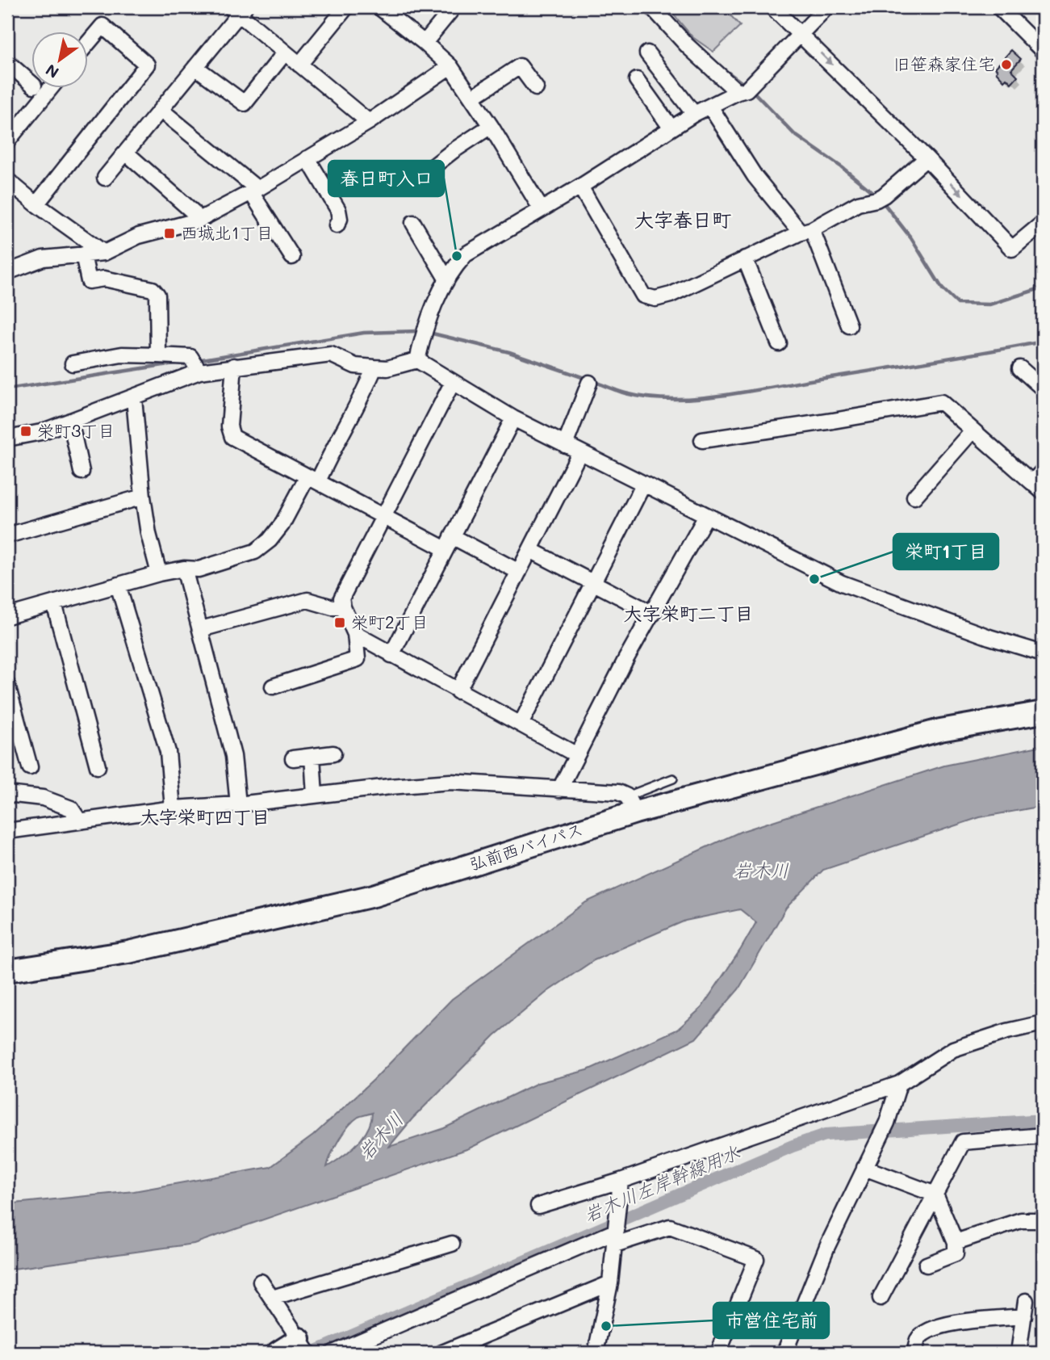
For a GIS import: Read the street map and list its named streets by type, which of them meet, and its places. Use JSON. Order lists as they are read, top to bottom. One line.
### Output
{"streets":{"street":["弘前西バイパス"]},"districts":["大字春日町","大字栄町二丁目","大字栄町四丁目"],"water":["岩木川","岩木川左岸幹線用水"],"places":{"other":["旧笹森家住宅","春日町入口","栄町1丁目","市営住宅前"],"transit":["西城北1丁目","栄町3丁目","栄町2丁目"]},"north":"bottom left"}
